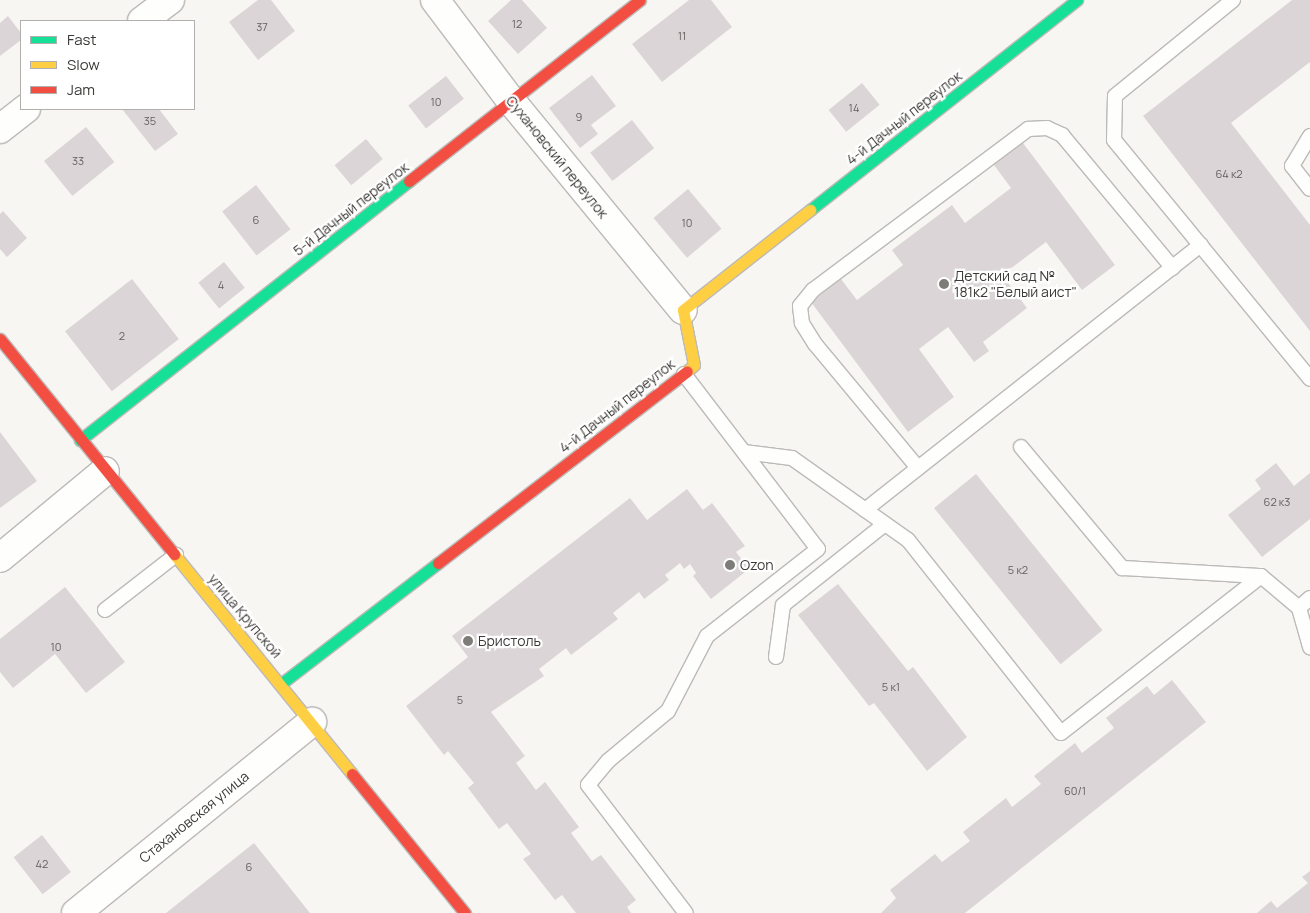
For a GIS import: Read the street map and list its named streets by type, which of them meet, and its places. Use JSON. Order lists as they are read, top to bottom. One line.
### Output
{"streets":{"street":["4-й Дачный переулок","Сухановский переулок","5-й Дачный переулок","улица Крупской","Стахановская улица"]},"crossings":[["4-й Дачный переулок","Сухановский переулок"],["4-й Дачный переулок","улица Крупской"],["Сухановский переулок","5-й Дачный переулок"],["5-й Дачный переулок","улица Крупской"],["улица Крупской","Стахановская улица"]],"places":["Детский сад № 181к2 \"Белый аист\"","Ozon","Бристоль"],"house_numbers":["12","37","11","10","14","9","35","33","64 к2","6","10","4","2","62 к3","5 к2","10","5 к1","5","60/1","42","6"],"legend":["Fast","Slow","Jam"]}
